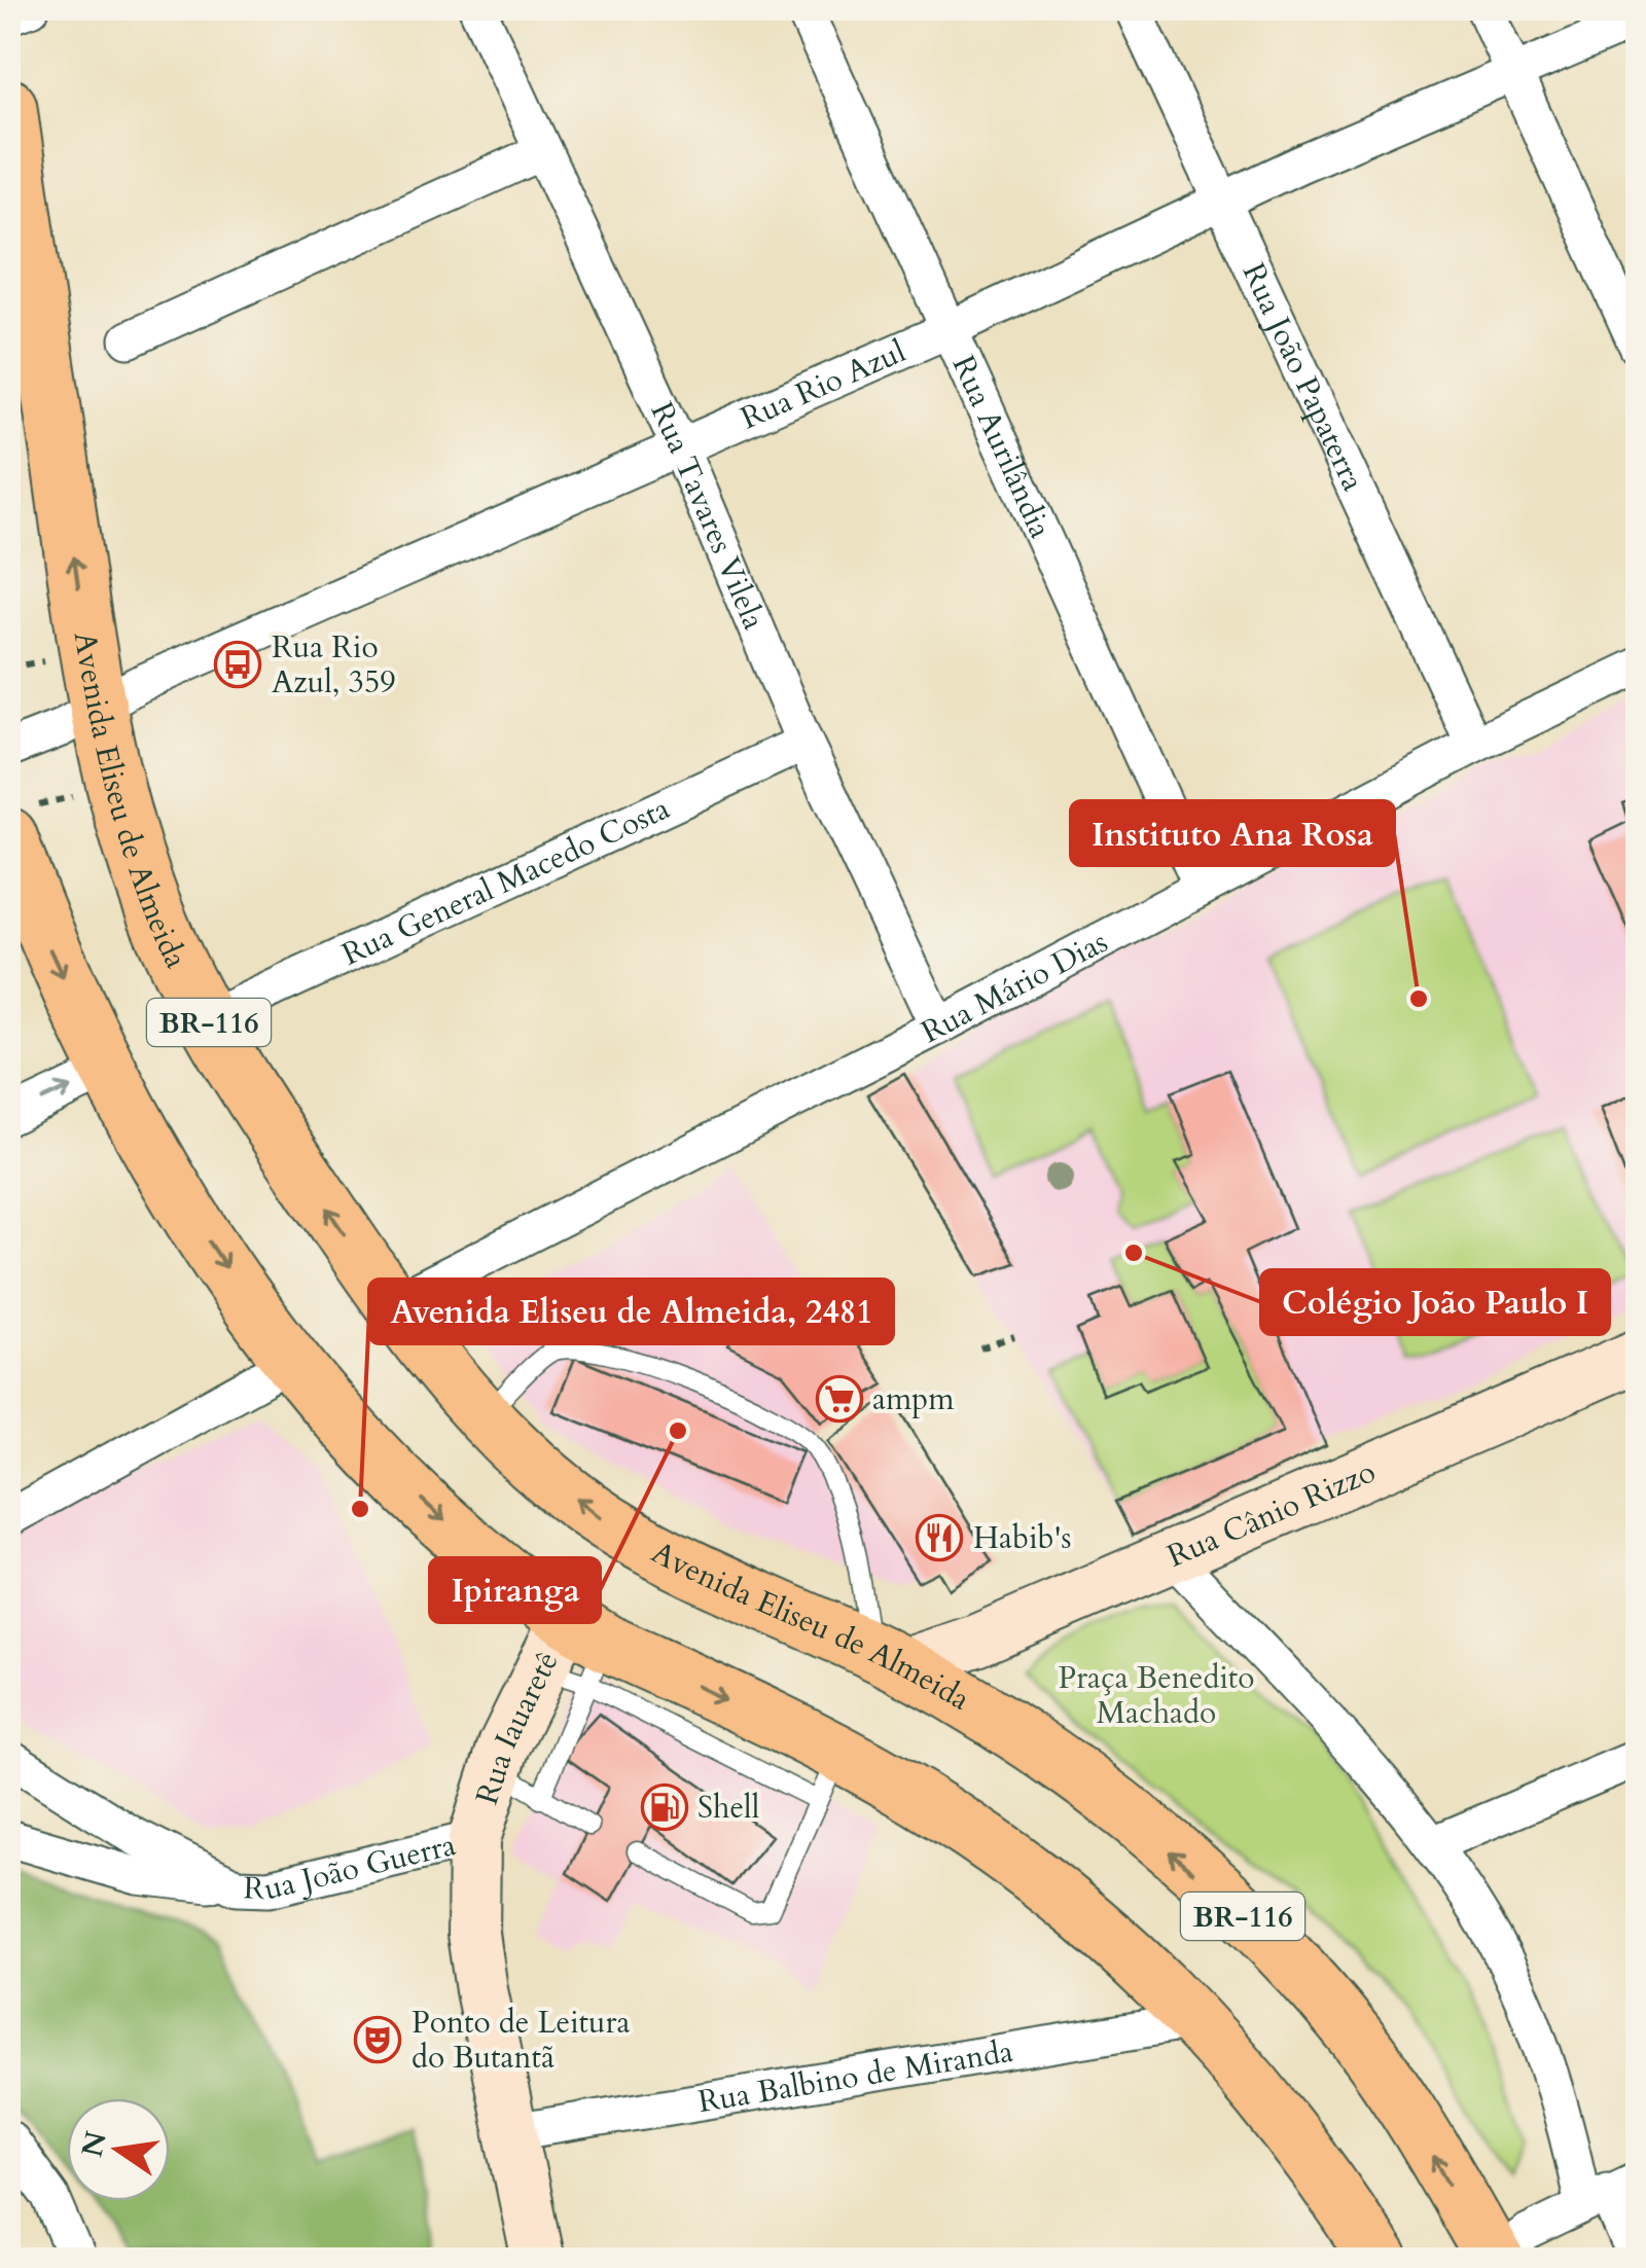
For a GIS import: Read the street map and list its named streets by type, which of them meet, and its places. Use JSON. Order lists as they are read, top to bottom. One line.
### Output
{"streets":{"main road":["Avenida Eliseu de Almeida","BR-116"],"street":["Rua João Papaterra","Rua Rio Azul","Rua Aurilândia","Rua Tavares Vilela","Rua General Macedo Costa","Rua Mário Dias","Rua Cânio Rizzo","Rua Iauaretê","Rua João Guerra","Rua Balbino de Miranda"]},"crossings":[["Rua João Papaterra","Rua Rio Azul"],["Rua João Papaterra","Rua Mário Dias"],["Rua Rio Azul","Rua Aurilândia"],["Rua Rio Azul","Rua Tavares Vilela"],["Rua Rio Azul","Avenida Eliseu de Almeida"],["Rua Aurilândia","Rua Mário Dias"],["Rua Tavares Vilela","Rua General Macedo Costa"],["Rua Tavares Vilela","Rua Mário Dias"],["Avenida Eliseu de Almeida","Rua General Macedo Costa"],["Avenida Eliseu de Almeida","Rua Mário Dias"],["Avenida Eliseu de Almeida","Rua Cânio Rizzo"],["Rua Iauaretê","Rua João Guerra"],["Rua Iauaretê","Rua Balbino de Miranda"]],"parks":["Praça Benedito Machado"],"places":{"bus stop":["Rua Rio Azul, 359"],"other":["Instituto Ana Rosa","Colégio João Paulo I","Ipiranga","Avenida Eliseu de Almeida, 2481"],"supermarket":["ampm"],"restaurant":["Habib's"],"fuel station":["Shell"],"theatre":["Ponto de Leitura do Butantã"]},"north":"left"}
